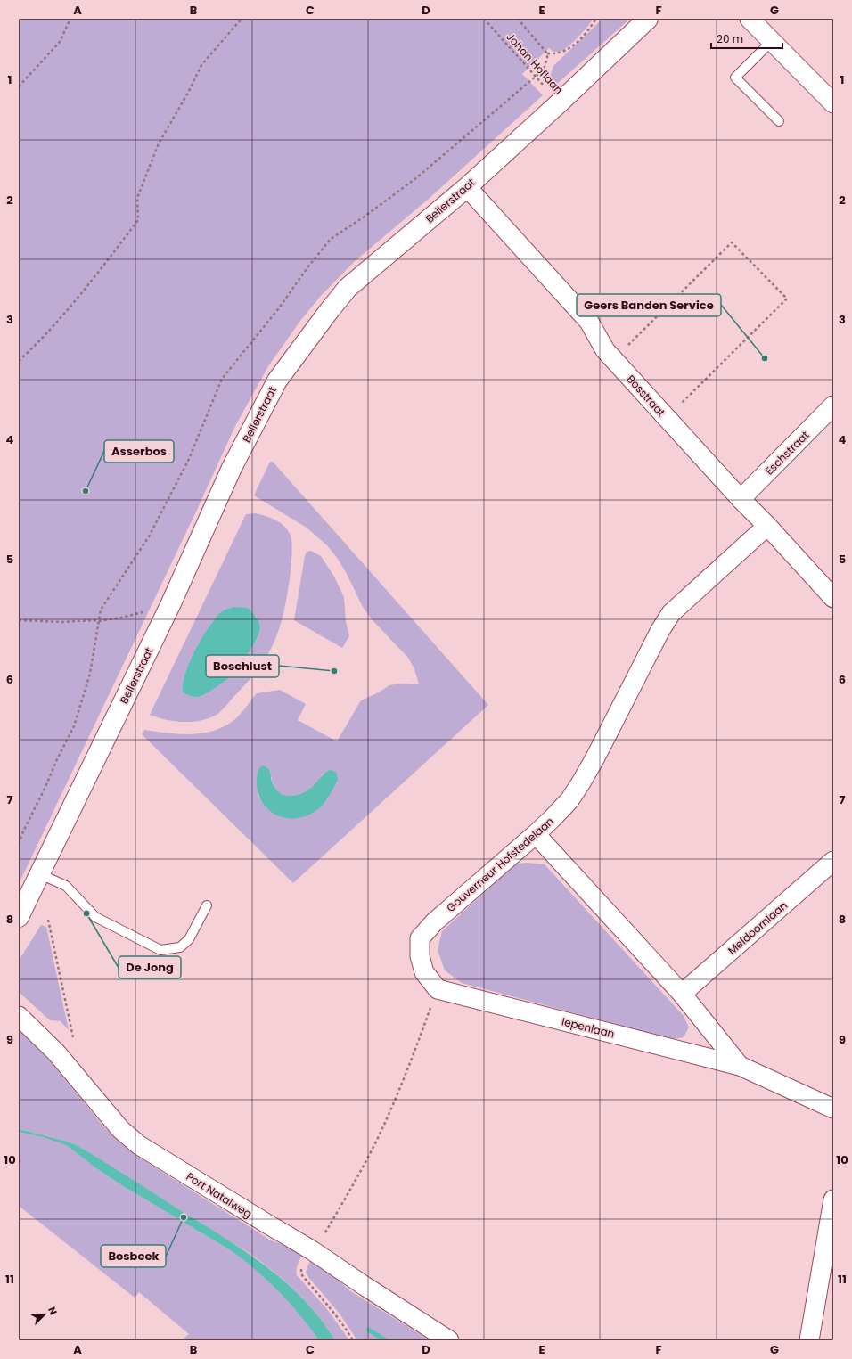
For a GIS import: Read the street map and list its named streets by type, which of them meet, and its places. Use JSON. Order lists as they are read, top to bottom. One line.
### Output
{"streets":{"street":["Beilerstraat","Bosstraat","Eschstraat","Gouverneur Hofstedelaan","Meidoornlaan","Iepenlaan","Port Natalweg"],"path":["Johan Hoflaan"]},"crossings":[["Johan Hoflaan","Beilerstraat"],["Beilerstraat","Bosstraat"],["Bosstraat","Eschstraat"],["Bosstraat","Gouverneur Hofstedelaan"],["Gouverneur Hofstedelaan","Iepenlaan"],["Meidoornlaan","Iepenlaan"]],"places":["Geers Banden Service","Asserbos","Boschlust","De Jong","Bosbeek"],"scale_bar":"20 m","north":"top right","grid":{"columns":["A","B","C","D","E","F","G"],"rows":["1","2","3","4","5","6","7","8","9","10","11"]}}
